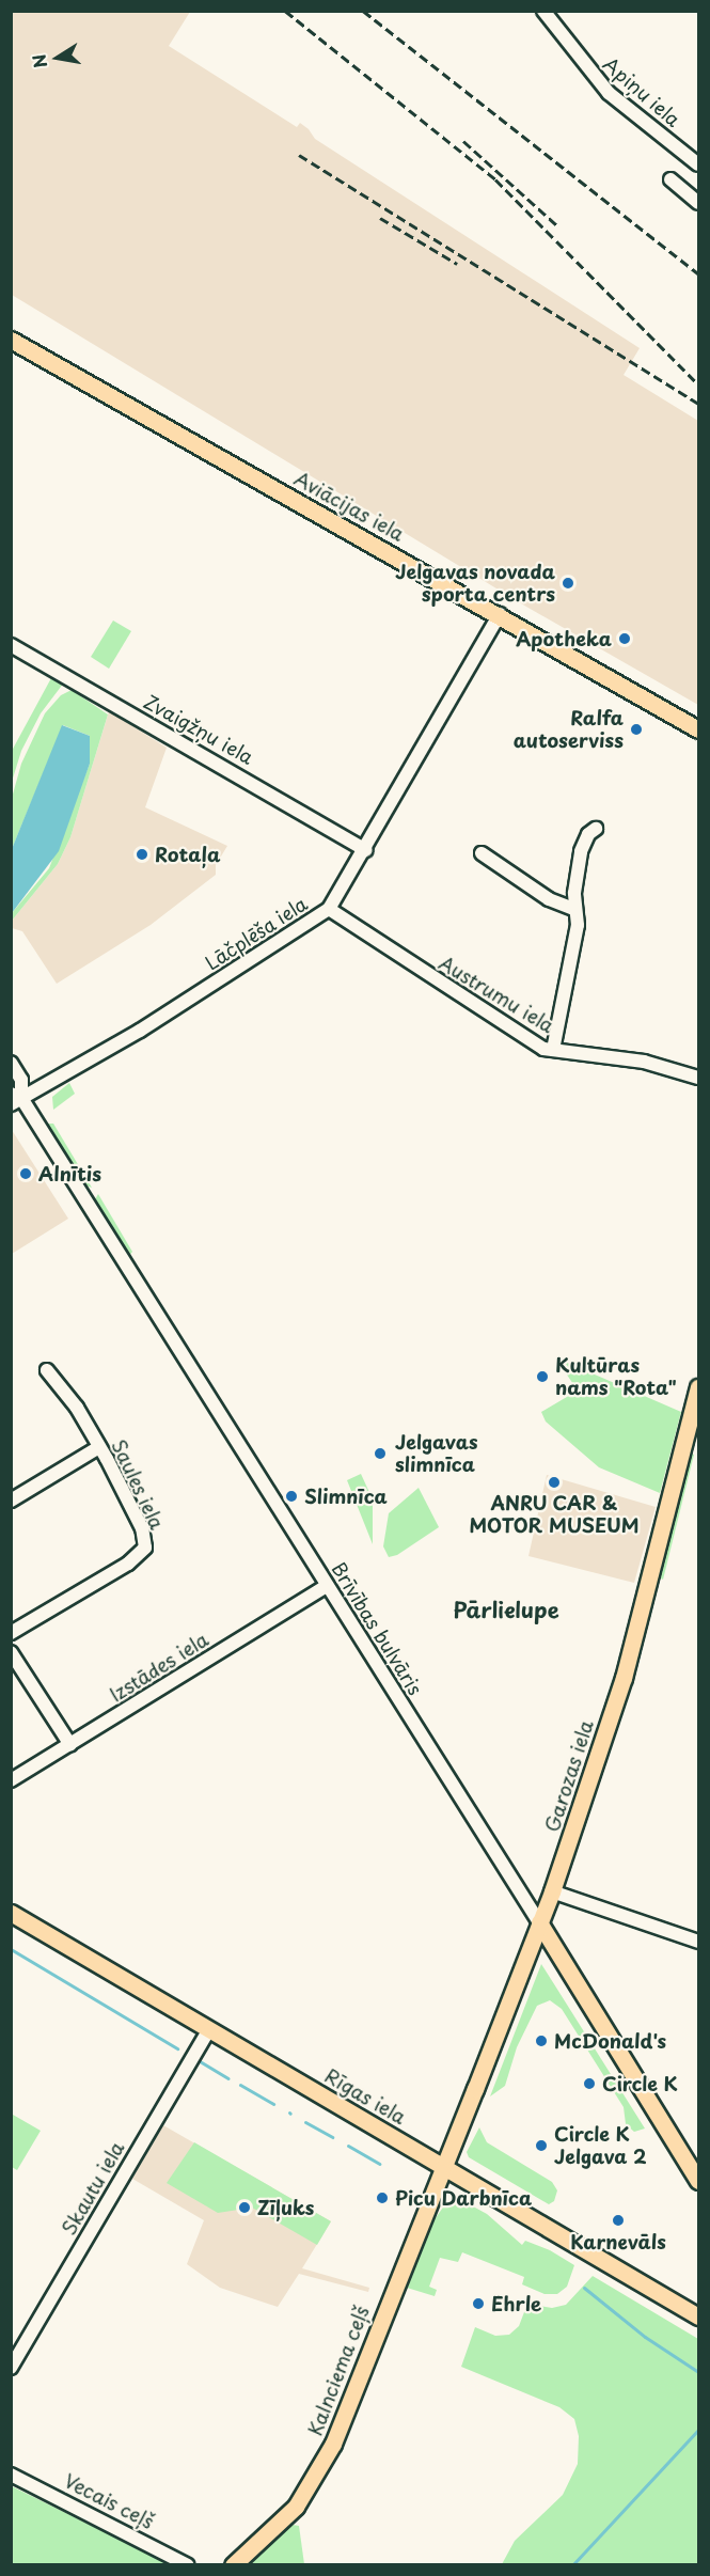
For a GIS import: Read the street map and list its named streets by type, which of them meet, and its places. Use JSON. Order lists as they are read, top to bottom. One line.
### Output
{"streets":{"main road":["Aviācijas iela","Brīvības bulvāris","Garozas iela","Rīgas iela","Kalnciema ceļš"],"street":["Apiņu iela","Zvaigžņu iela","Lāčplēša iela","Austrumu iela","Saules iela","Izstādes iela","Skautu iela","Vecais ceļš"]},"crossings":[["Aviācijas iela","Lāčplēša iela"],["Zvaigžņu iela","Lāčplēša iela"],["Lāčplēša iela","Austrumu iela"],["Lāčplēša iela","Brīvības bulvāris"],["Brīvības bulvāris","Izstādes iela"],["Brīvības bulvāris","Garozas iela"],["Garozas iela","Rīgas iela"],["Garozas iela","Kalnciema ceļš"],["Rīgas iela","Skautu iela"],["Rīgas iela","Kalnciema ceļš"]],"districts":["Pārlielupe"],"places":["Jelgavas novada sporta centrs","Apotheka","Ralfa autoserviss","Rotaļa","Alnītis","Kultūras nams \"Rota\"","Jelgavas slimnīca","ANRU CAR & MOTOR MUSEUM","Slimnīca","McDonald's","Circle K","Circle K Jelgava 2","Picu Darbnīca","Zīļuks","Karnevāls","Ehrle"],"north":"left"}
